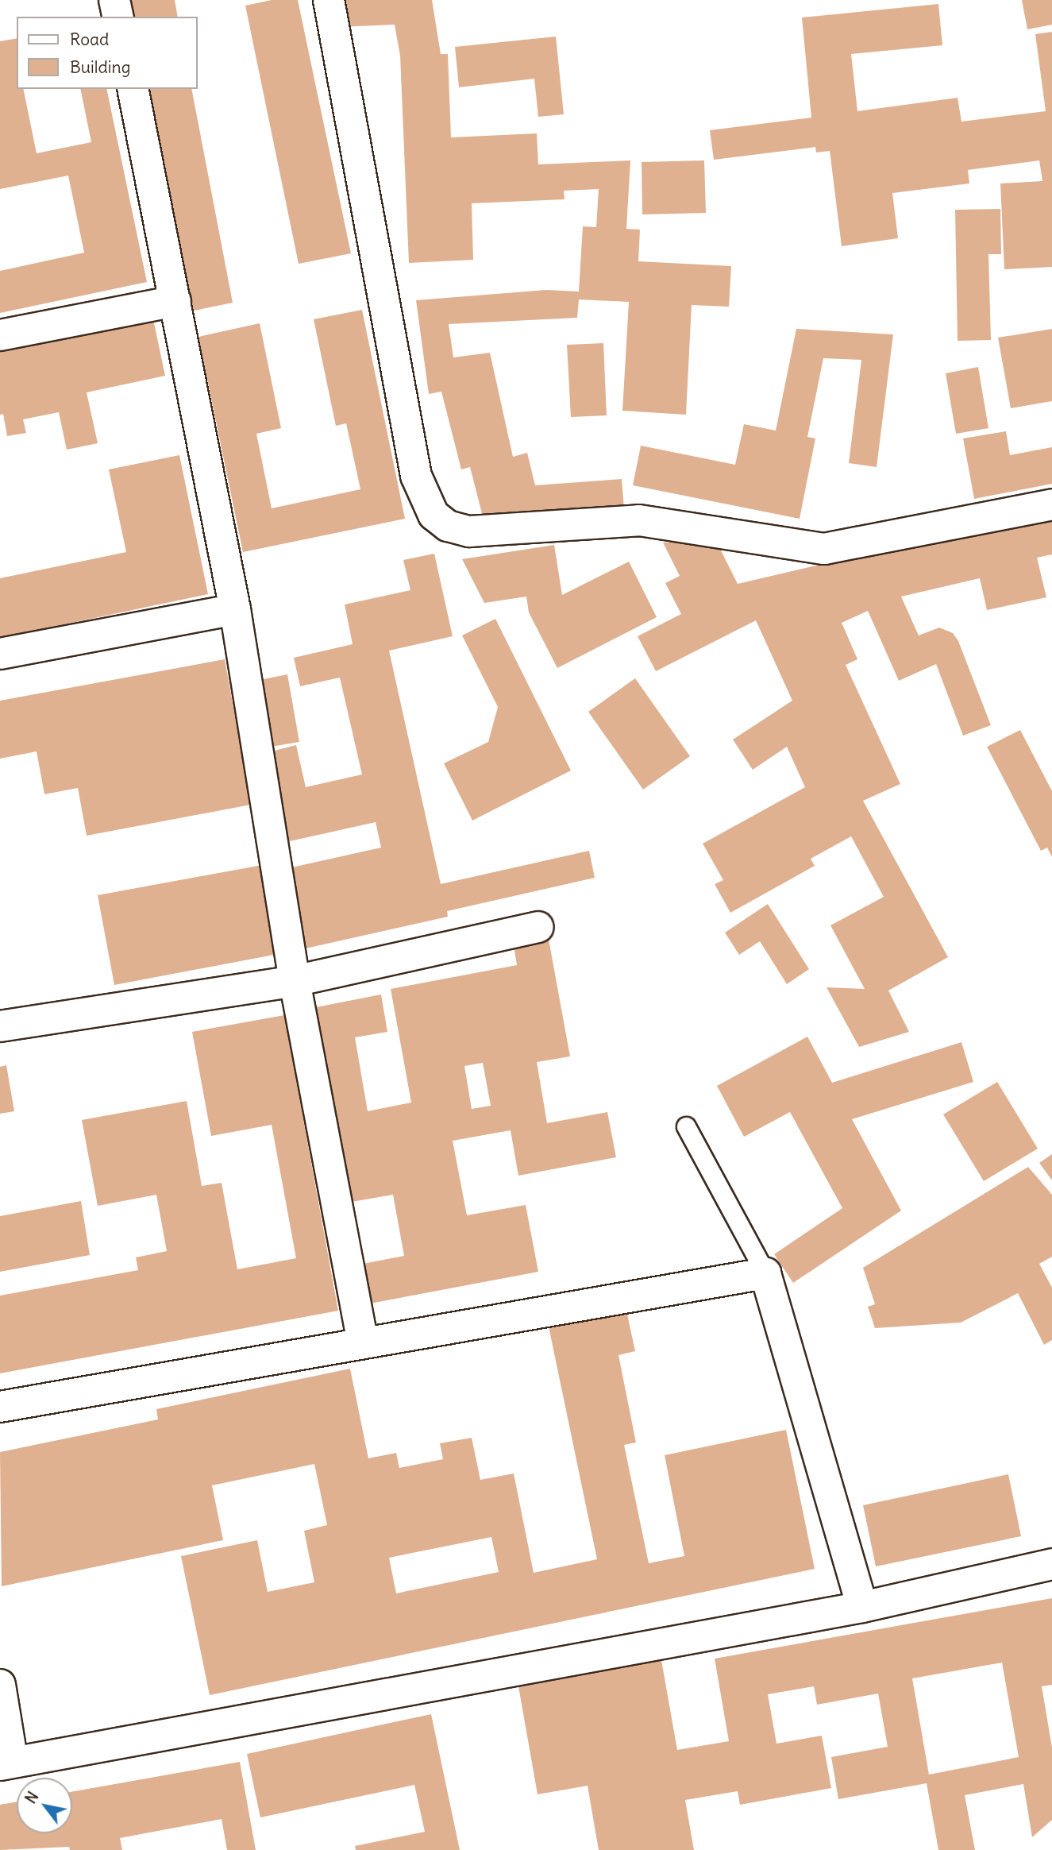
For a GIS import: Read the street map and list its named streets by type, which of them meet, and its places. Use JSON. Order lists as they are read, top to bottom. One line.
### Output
{"legend":["Road","Building"],"north":"top left"}
